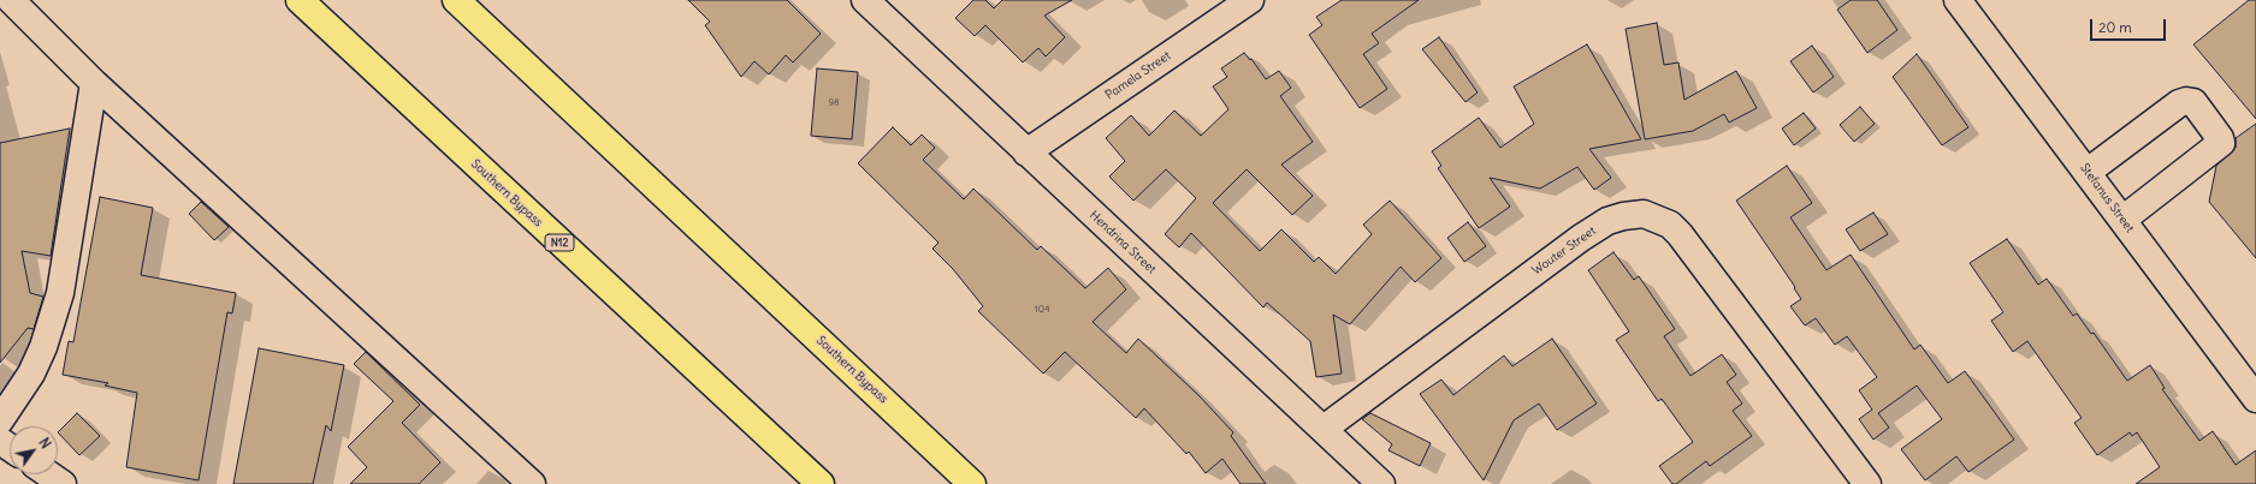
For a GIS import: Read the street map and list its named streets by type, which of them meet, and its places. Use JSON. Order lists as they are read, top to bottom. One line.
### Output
{"streets":{"highway":["Southern Bypass","N12"],"street":["Pamela Street","Stefanus Street","Hendrina Street","Wouter Street"]},"crossings":[["Pamela Street","Hendrina Street"],["Hendrina Street","Wouter Street"]],"house_numbers":["98","104"],"scale_bar":"20 m","north":"top right"}
